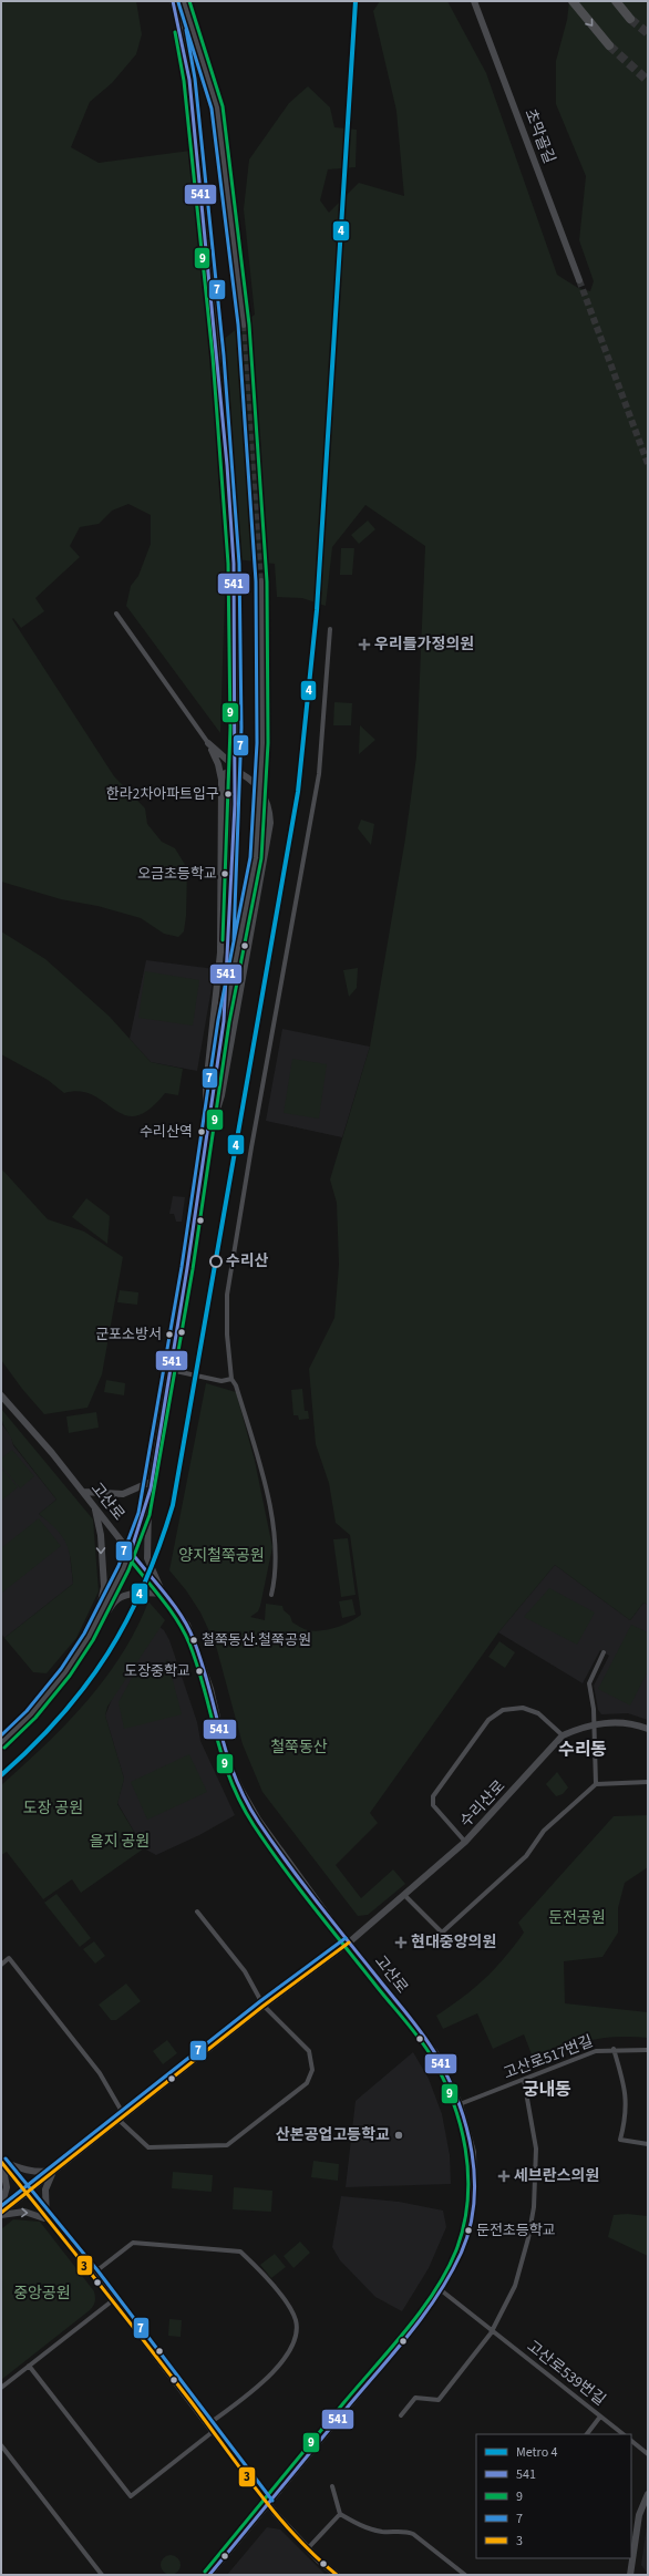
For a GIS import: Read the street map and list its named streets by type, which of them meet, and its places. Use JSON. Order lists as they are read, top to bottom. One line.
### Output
{"streets":{"street":["초막골길","고산로","수리산로","고산로517번길","고산로539번길"]},"crossings":[["고산로","수리산로"],["고산로","고산로517번길"],["고산로","고산로539번길"]],"districts":["수리동","궁내동"],"parks":["양지철쭉공원","철쭉동산","도장 공원","을지 공원","둔전공원","중앙공원"],"places":{"health":["우리들가정의원","현대중앙의원","세브란스의원"],"other":["한라2차아파트입구","오금초등학교","수리산역","수리산","군포소방서","철쭉동산.철쭉공원","도장중학교","산본공업고등학교","둔전초등학교"]},"lines":["metro line 4","transit line 541","transit line 9","transit line 7","transit line 3"],"legend":["Metro 4","541","9","7","3"]}
